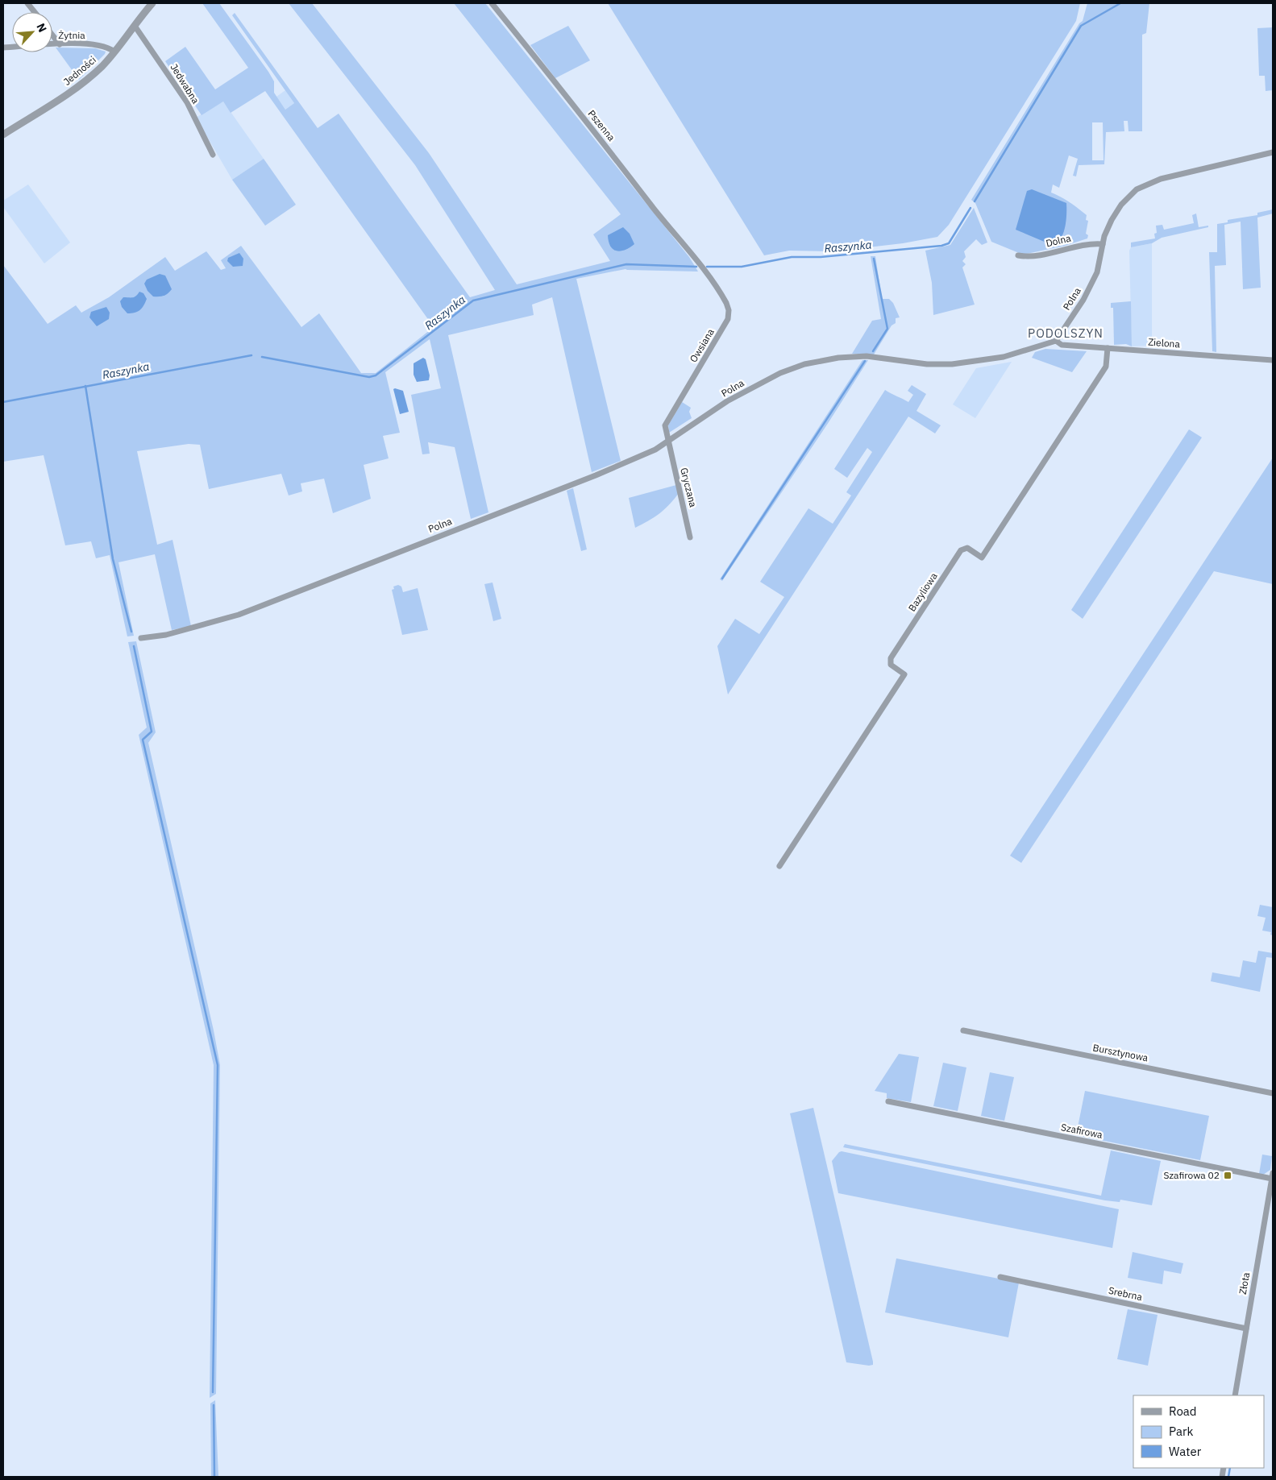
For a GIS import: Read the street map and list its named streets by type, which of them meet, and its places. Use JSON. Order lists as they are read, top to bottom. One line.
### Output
{"streets":{"street":["Żytnia","Jedności","Jedwabna","Pszenna","Dolna","Polna","Zielona","Owsiana","Gryczana","Bazyliowa","Bursztynowa","Szafirowa","Złota","Srebrna"]},"crossings":[["Żytnia","Jedności"],["Jedności","Jedwabna"],["Pszenna","Owsiana"],["Dolna","Polna"],["Polna","Zielona"],["Polna","Owsiana"],["Polna","Gryczana"],["Zielona","Bazyliowa"],["Owsiana","Gryczana"],["Szafirowa","Złota"],["Złota","Srebrna"]],"districts":["PODOLSZYN"],"water":["Raszynka"],"places":{"transit":["Szafirowa 02"]},"legend":["Road","Park","Water"],"north":"top right"}
